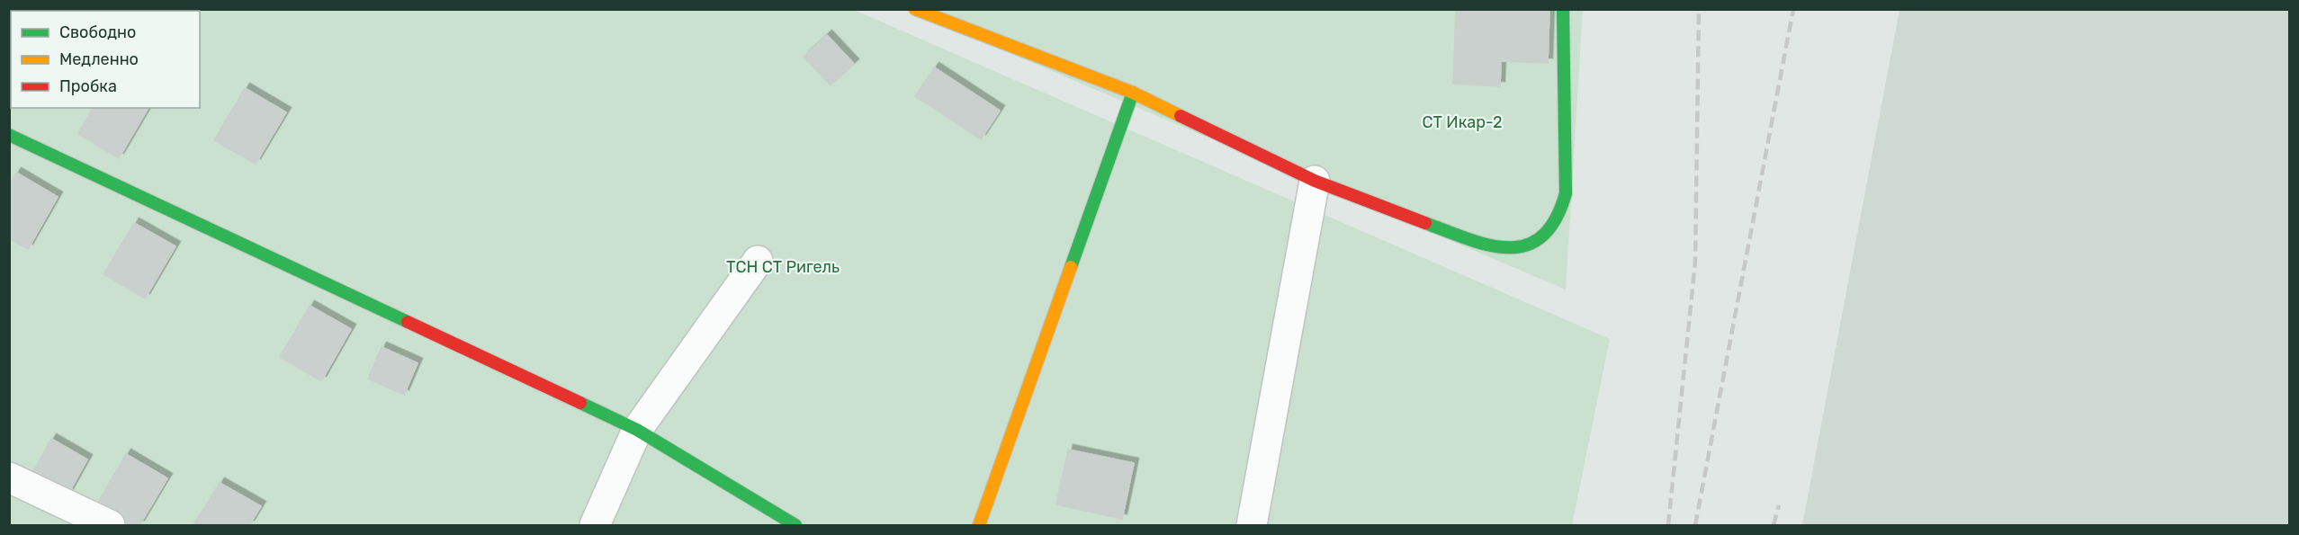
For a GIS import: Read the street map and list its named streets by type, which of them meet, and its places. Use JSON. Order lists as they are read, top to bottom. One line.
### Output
{"parks":["СТ Икар-2","ТСН СТ Ригель"],"legend":["Свободно","Медленно","Пробка"]}
